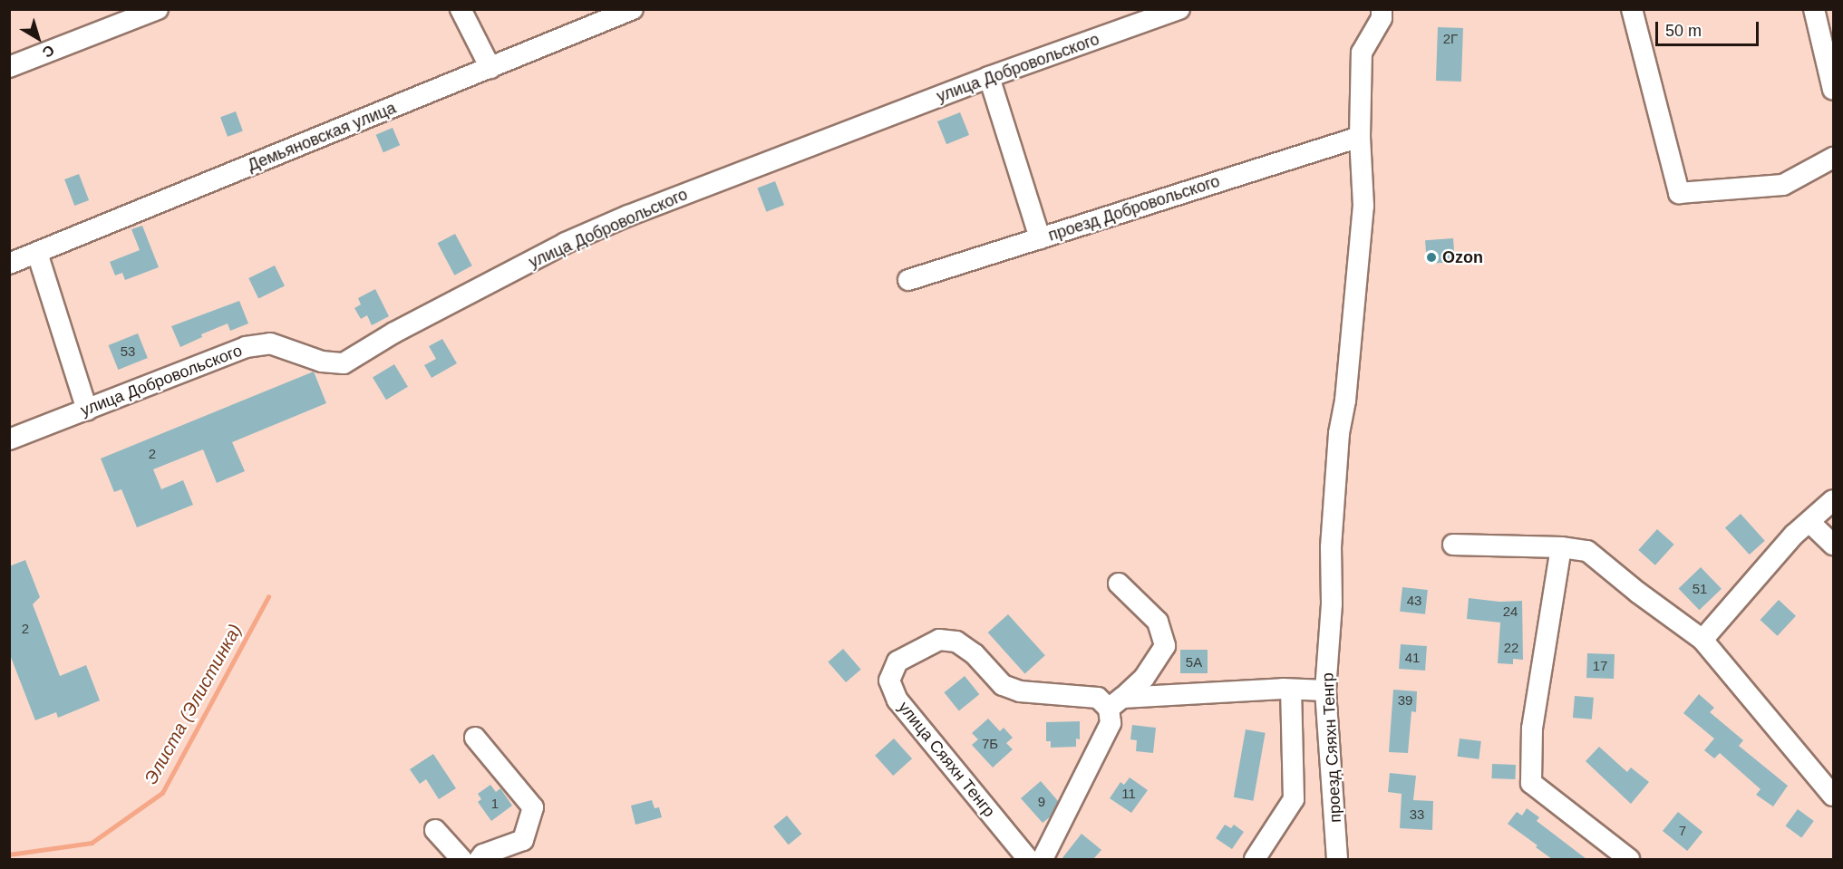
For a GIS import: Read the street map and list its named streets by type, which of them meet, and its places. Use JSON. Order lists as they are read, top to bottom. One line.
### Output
{"streets":{"street":["улица Добровольского","Демьяновская улица","проезд Добровольского","проезд Сяяхн Тенгр","улица Сяяхн Тенгр"]},"crossings":[["проезд Добровольского","проезд Сяяхн Тенгр"],["проезд Сяяхн Тенгр","улица Сяяхн Тенгр"]],"water":["Элиста (Элистинка)"],"places":["Ozon"],"house_numbers":["2Г","53","2","51","43","24","2","22","41","5А","17","39","7Б","11","9","1","33","7"],"scale_bar":"50 m","north":"bottom right"}
